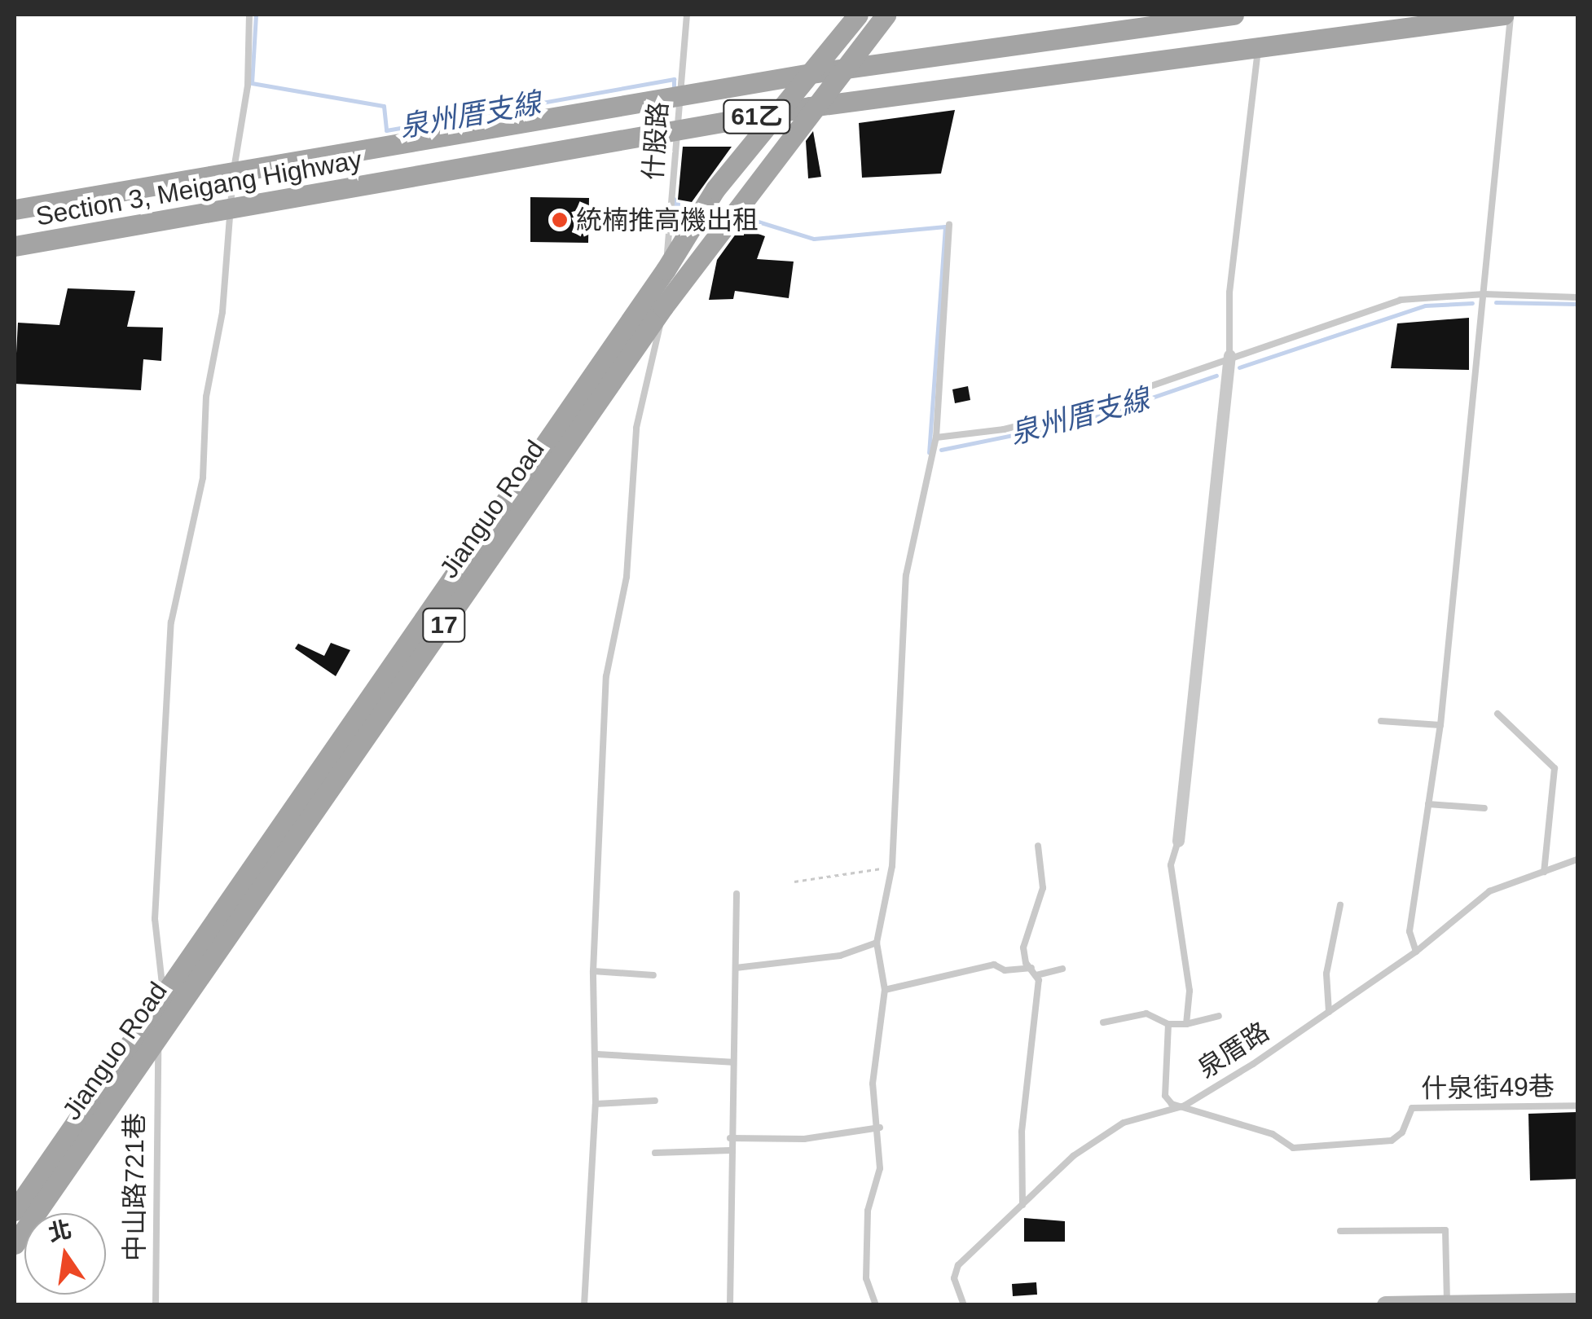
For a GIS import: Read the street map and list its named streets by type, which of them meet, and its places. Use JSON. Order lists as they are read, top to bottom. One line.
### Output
{"streets":{"main road":["61乙","Section 3, Meigang Highway","Jianguo Road","17"],"lane":["什股路","泉厝路","什泉街49巷","中山路721巷"]},"crossings":[["什股路","Section 3, Meigang Highway"],["什股路","Jianguo Road"],["Section 3, Meigang Highway","Jianguo Road"],["Jianguo Road","中山路721巷"],["泉厝路","什泉街49巷"]],"water":["泉州厝支線"],"places":["統楠推高機出租"],"north":"top"}
